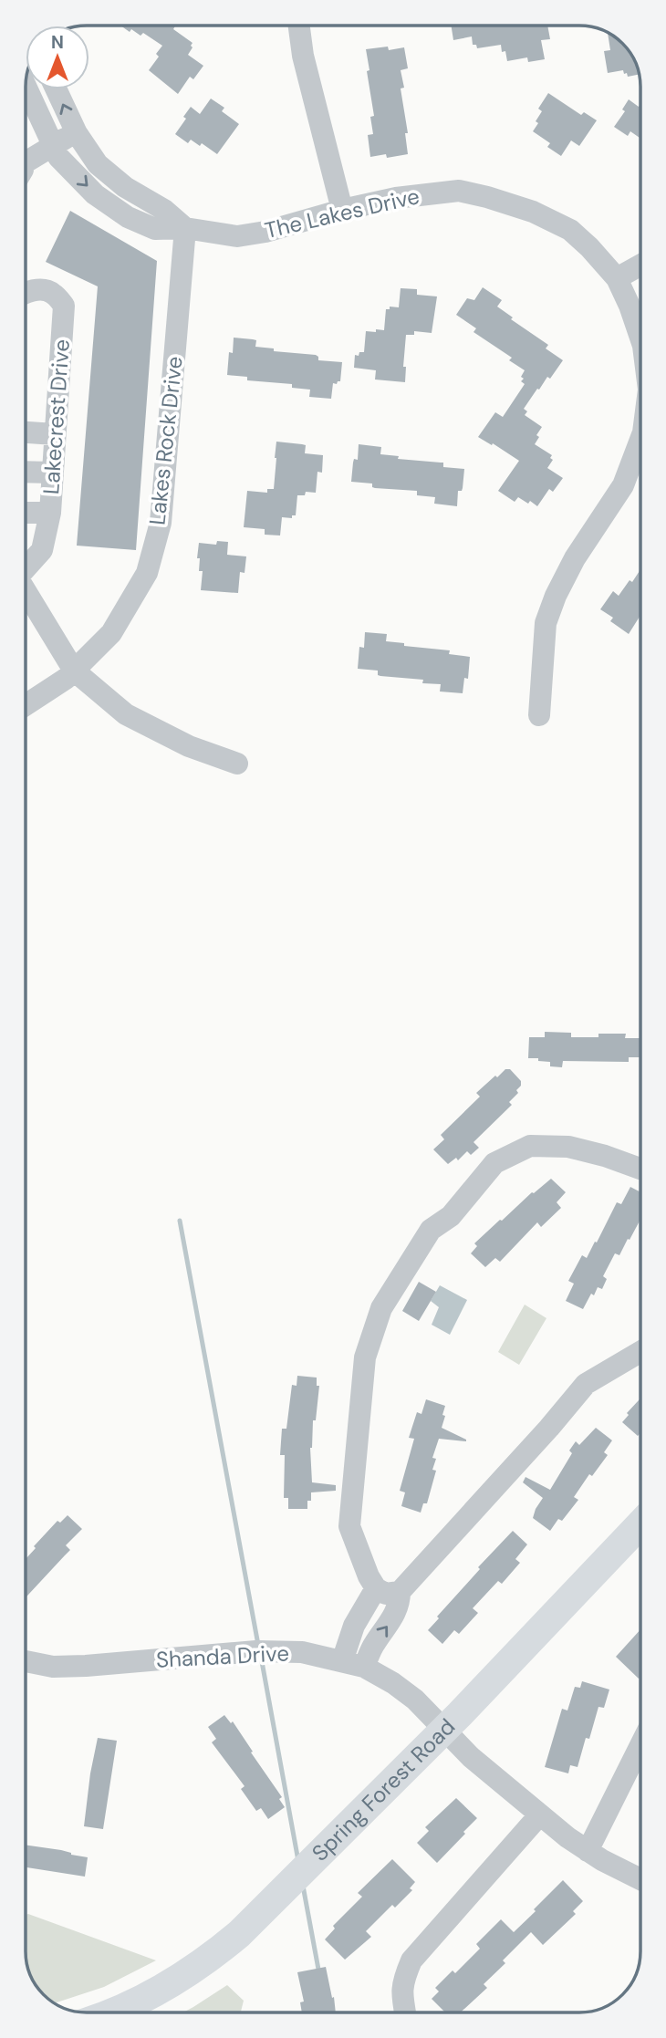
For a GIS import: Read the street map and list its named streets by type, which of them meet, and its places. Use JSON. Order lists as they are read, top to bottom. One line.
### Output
{"streets":{"main road":["Spring Forest Road"],"street":["The Lakes Drive","Lakecrest Drive","Lakes Rock Drive","Shanda Drive"]},"crossings":[["The Lakes Drive","Lakes Rock Drive"],["Lakecrest Drive","Lakes Rock Drive"],["Shanda Drive","Spring Forest Road"]],"north":"top"}
